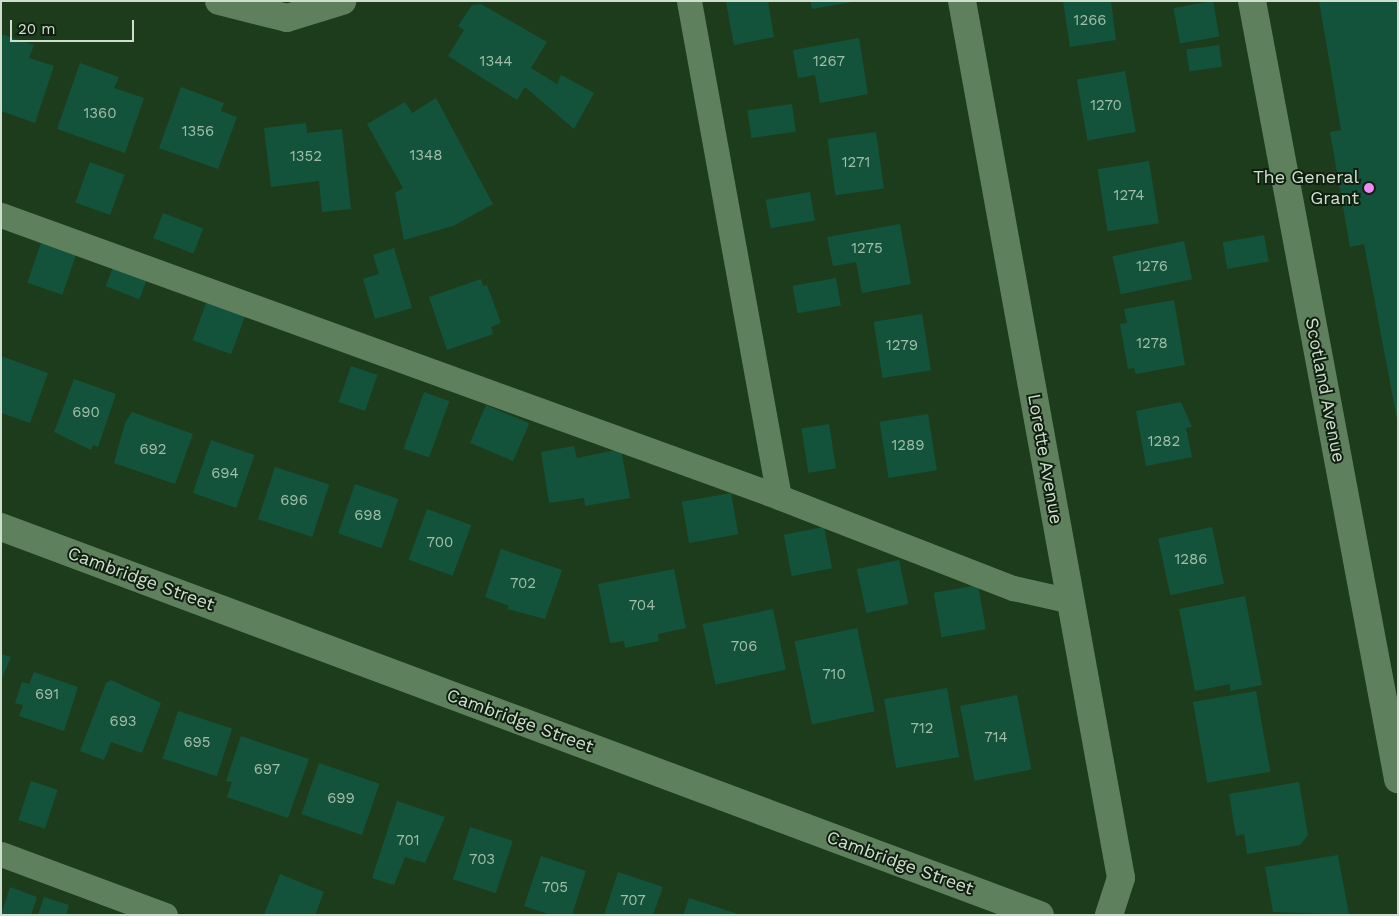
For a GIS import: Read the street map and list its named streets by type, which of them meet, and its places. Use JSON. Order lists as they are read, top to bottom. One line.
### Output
{"streets":{"street":["Scotland Avenue","Lorette Avenue","Cambridge Street"]},"places":["The General Grant"],"house_numbers":["1266","1344","1267","1270","1360","1356","1348","1352","1271","1274","1275","1276","1278","1279","690","1282","1289","692","694","696","698","700","1286","702","704","706","710","691","693","712","714","695","697","699","701","703","705","707"],"scale_bar":"20 m"}
